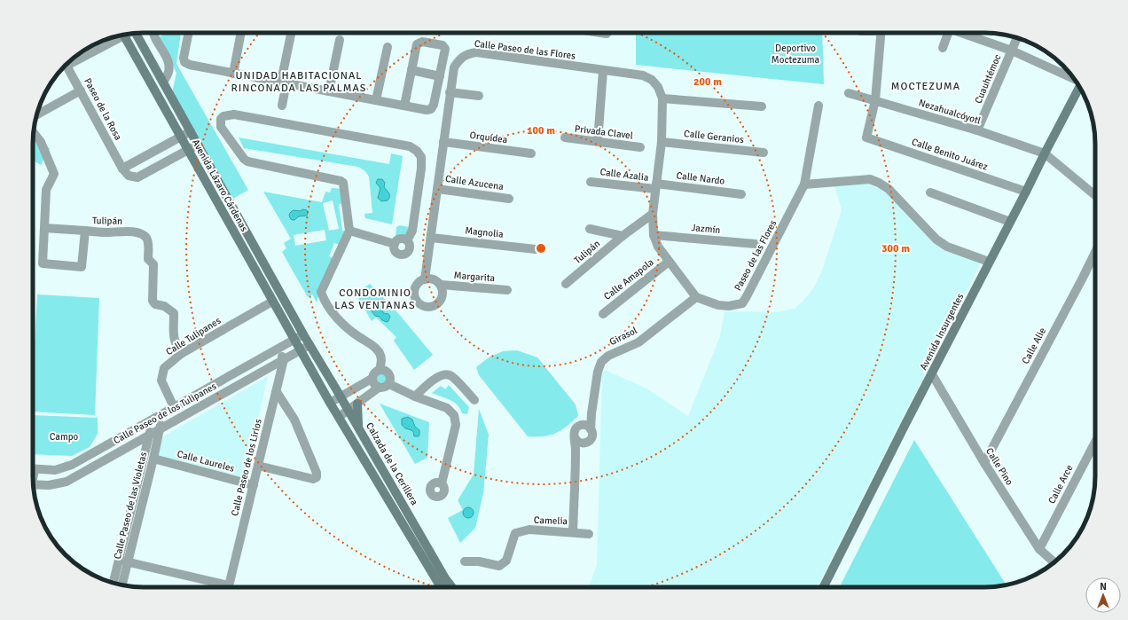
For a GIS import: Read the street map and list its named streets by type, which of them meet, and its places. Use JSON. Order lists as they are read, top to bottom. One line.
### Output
{"streets":{"main road":["Avenida Lázaro Cárdenas","Avenida Insurgentes","Calzada de la Cerillera"],"street":["Calle Paseo de las Flores","Cuauhtémoc","Paseo de la Rosa","Nezahualcóyotl","Privada Clavel","Calle Geranios","Orquídea","Calle Benito Juárez","Calle Azalia","Calle Nardo","Calle Azucena","Tulipán","Jazmín","Magnolia","Paseo de las Flores","Margarita","Calle Amapola","Calle Tulipanes","Girasol","Calle Alie","Calle Paseo de los Tulipanes","Calle Laureles","Calle Pino","Calle Paseo de los Lirios","Calle Arce","Calle Paseo de las Violetas","Camelia"]},"crossings":[["Calle Paseo de las Flores","Calle Geranios"],["Calle Paseo de las Flores","Orquídea"],["Calle Paseo de las Flores","Calle Azalia"],["Calle Paseo de las Flores","Calle Nardo"],["Calle Paseo de las Flores","Calle Azucena"],["Calle Paseo de las Flores","Tulipán"],["Calle Paseo de las Flores","Magnolia"],["Calle Paseo de las Flores","Margarita"],["Cuauhtémoc","Nezahualcóyotl"],["Nezahualcóyotl","Calle Benito Juárez"],["Nezahualcóyotl","Avenida Insurgentes"],["Calle Benito Juárez","Avenida Insurgentes"],["Calle Azalia","Calle Nardo"],["Avenida Lázaro Cárdenas","Calle Tulipanes"],["Avenida Lázaro Cárdenas","Calle Paseo de los Tulipanes"],["Avenida Lázaro Cárdenas","Calzada de la Cerillera"],["Tulipán","Calle Tulipanes"],["Paseo de las Flores","Girasol"],["Avenida Insurgentes","Calle Pino"],["Calle Tulipanes","Calle Paseo de los Tulipanes"],["Girasol","Camelia"],["Calle Alie","Calle Pino"],["Calle Paseo de los Tulipanes","Calzada de la Cerillera"],["Calle Paseo de los Tulipanes","Calle Paseo de los Lirios"],["Calle Paseo de los Tulipanes","Calle Paseo de las Violetas"],["Calle Laureles","Calle Paseo de los Lirios"],["Calle Laureles","Calle Paseo de las Violetas"],["Calle Pino","Calle Arce"]],"districts":["UNIDAD HABITACIONAL RINCONADA LAS PALMAS","MOCTEZUMA","CONDOMINIO LAS VENTANAS"],"parks":["Deportivo Moctezuma","Campo"],"north":"top","rings":["200 m","100 m","300 m"]}
